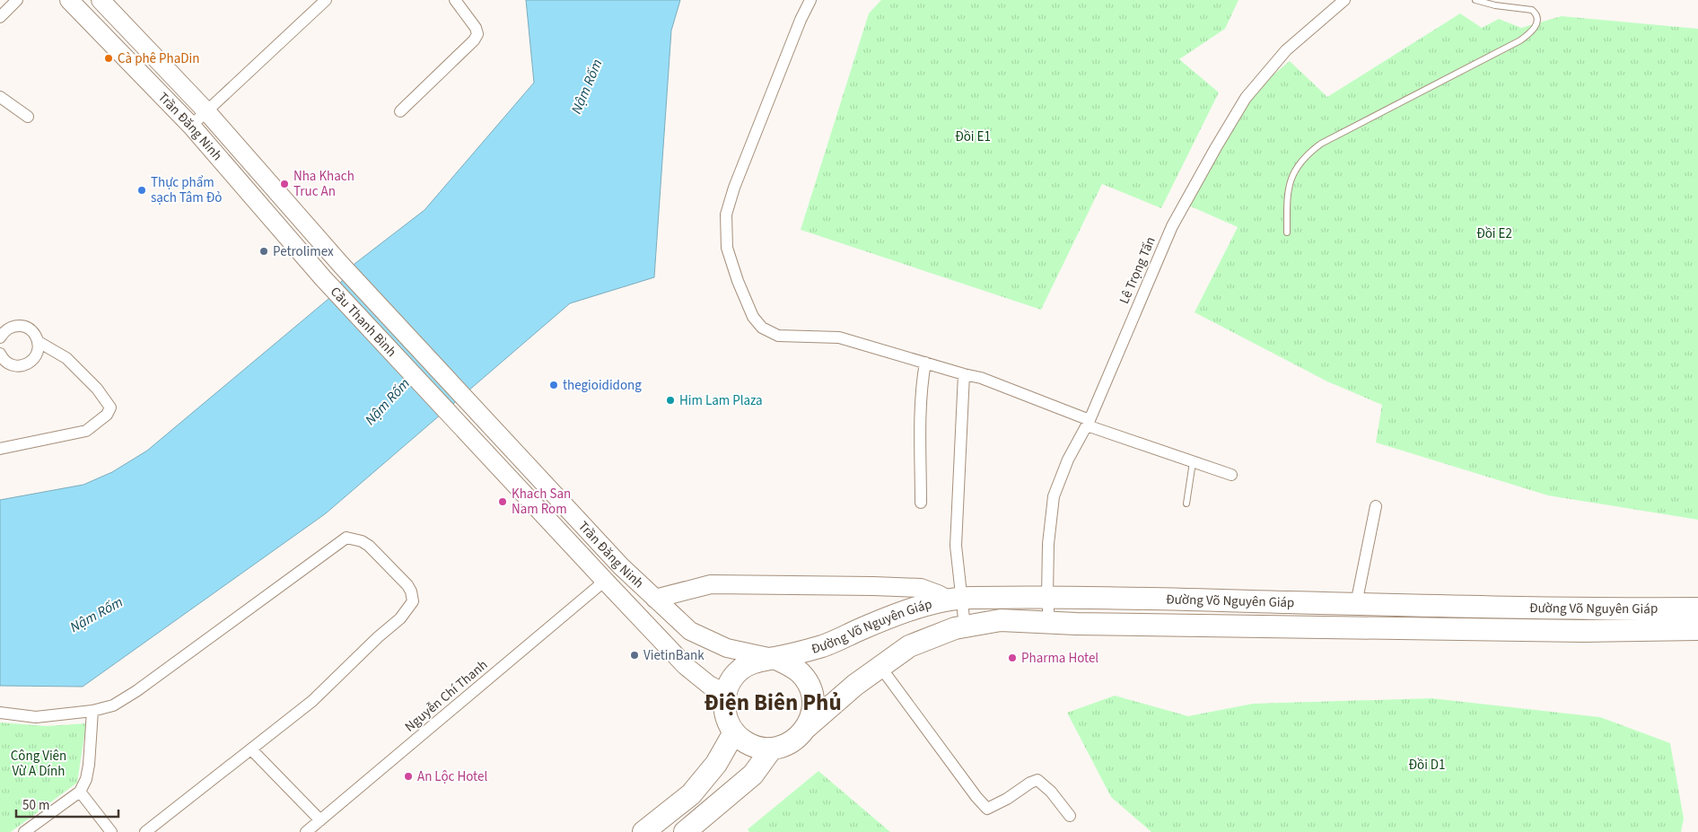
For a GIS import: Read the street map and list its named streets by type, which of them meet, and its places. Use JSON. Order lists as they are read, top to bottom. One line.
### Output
{"streets":{"highway":["Đường Võ Nguyên Giáp"],"main road":["Trần Đăng Ninh","Cầu Thanh Bình"],"street":["Lê Trọng Tấn","Nguyễn Chí Thanh"]},"crossings":[["Trần Đăng Ninh","Cầu Thanh Bình"],["Trần Đăng Ninh","Đường Võ Nguyên Giáp"],["Trần Đăng Ninh","Nguyễn Chí Thanh"],["Lê Trọng Tấn","Đường Võ Nguyên Giáp"]],"districts":["Điện Biên Phủ"],"water":["Nậm Rốm"],"parks":["Đồi E1","Đồi E2","Công Viên Vừ A Dính","Đồi D1"],"places":["Cà phê PhaDin","Nha Khach Truc An","Thực phẩm sạch Tâm Đỏ","Petrolimex","thegioididong","Him Lam Plaza","Khach San Nam Rom","VietinBank","Pharma Hotel","An Lộc Hotel"],"scale_bar":"50 m"}
